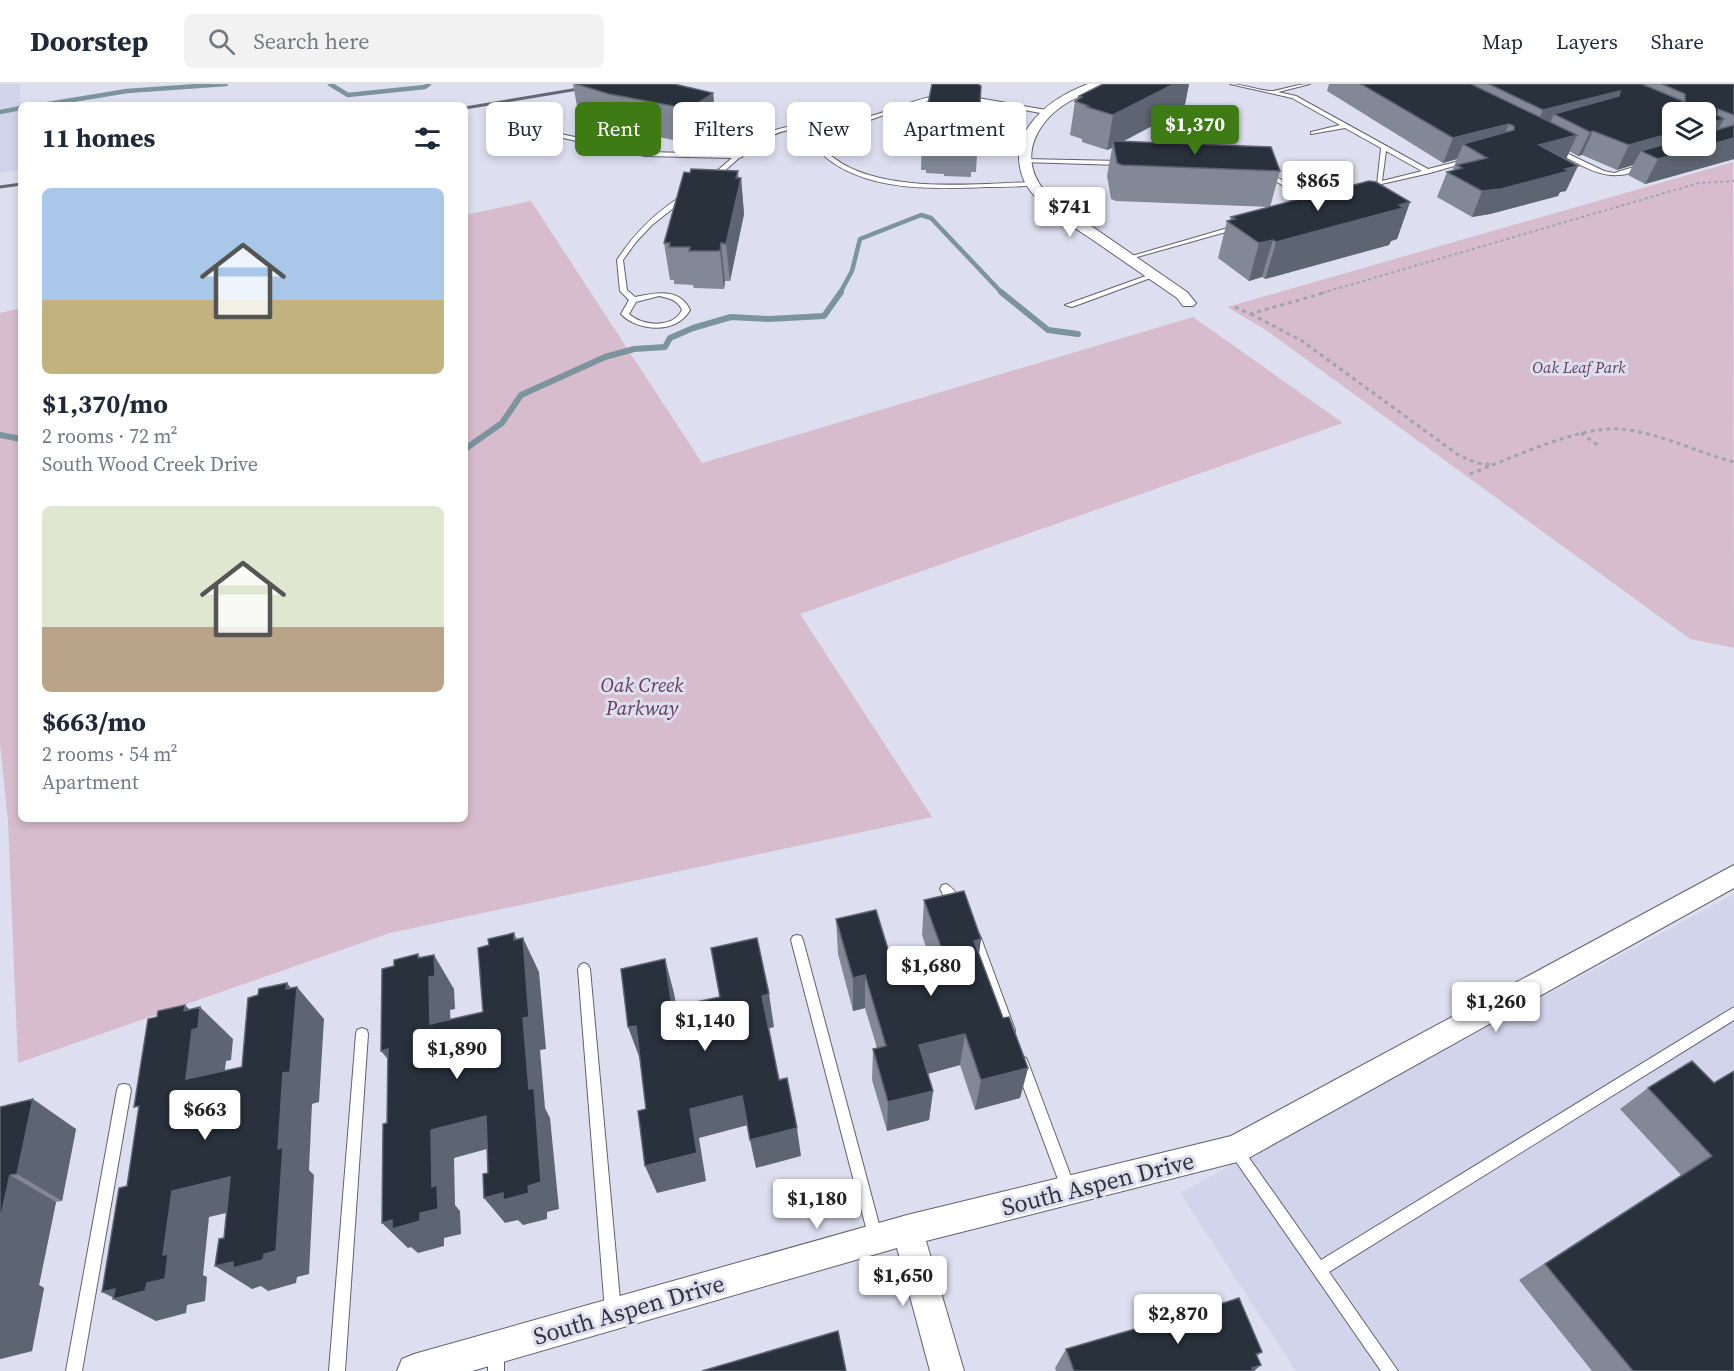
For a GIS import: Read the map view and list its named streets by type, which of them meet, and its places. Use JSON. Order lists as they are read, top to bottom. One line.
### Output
{"streets":{"street":["South Aspen Drive"]},"parks":["Oak Leaf Park","Oak Creek Parkway"],"page":{"header":"Doorstep","search":"Search here","nav":["Map","Layers","Share"],"chip":["Buy","Rent","Filters","New","Apartment"],"heading":"11 homes","price":["$1,370","$865","$741","$1,680","$1,260","$1,140","$1,890","$663","$1,180","$1,650","$2,870"],"list":[{"name":"$1,370/mo","note":"2 rooms · 72 m² · South Wood Creek Drive"},{"name":"$663/mo","note":"2 rooms · 54 m² · Apartment"}]}}
